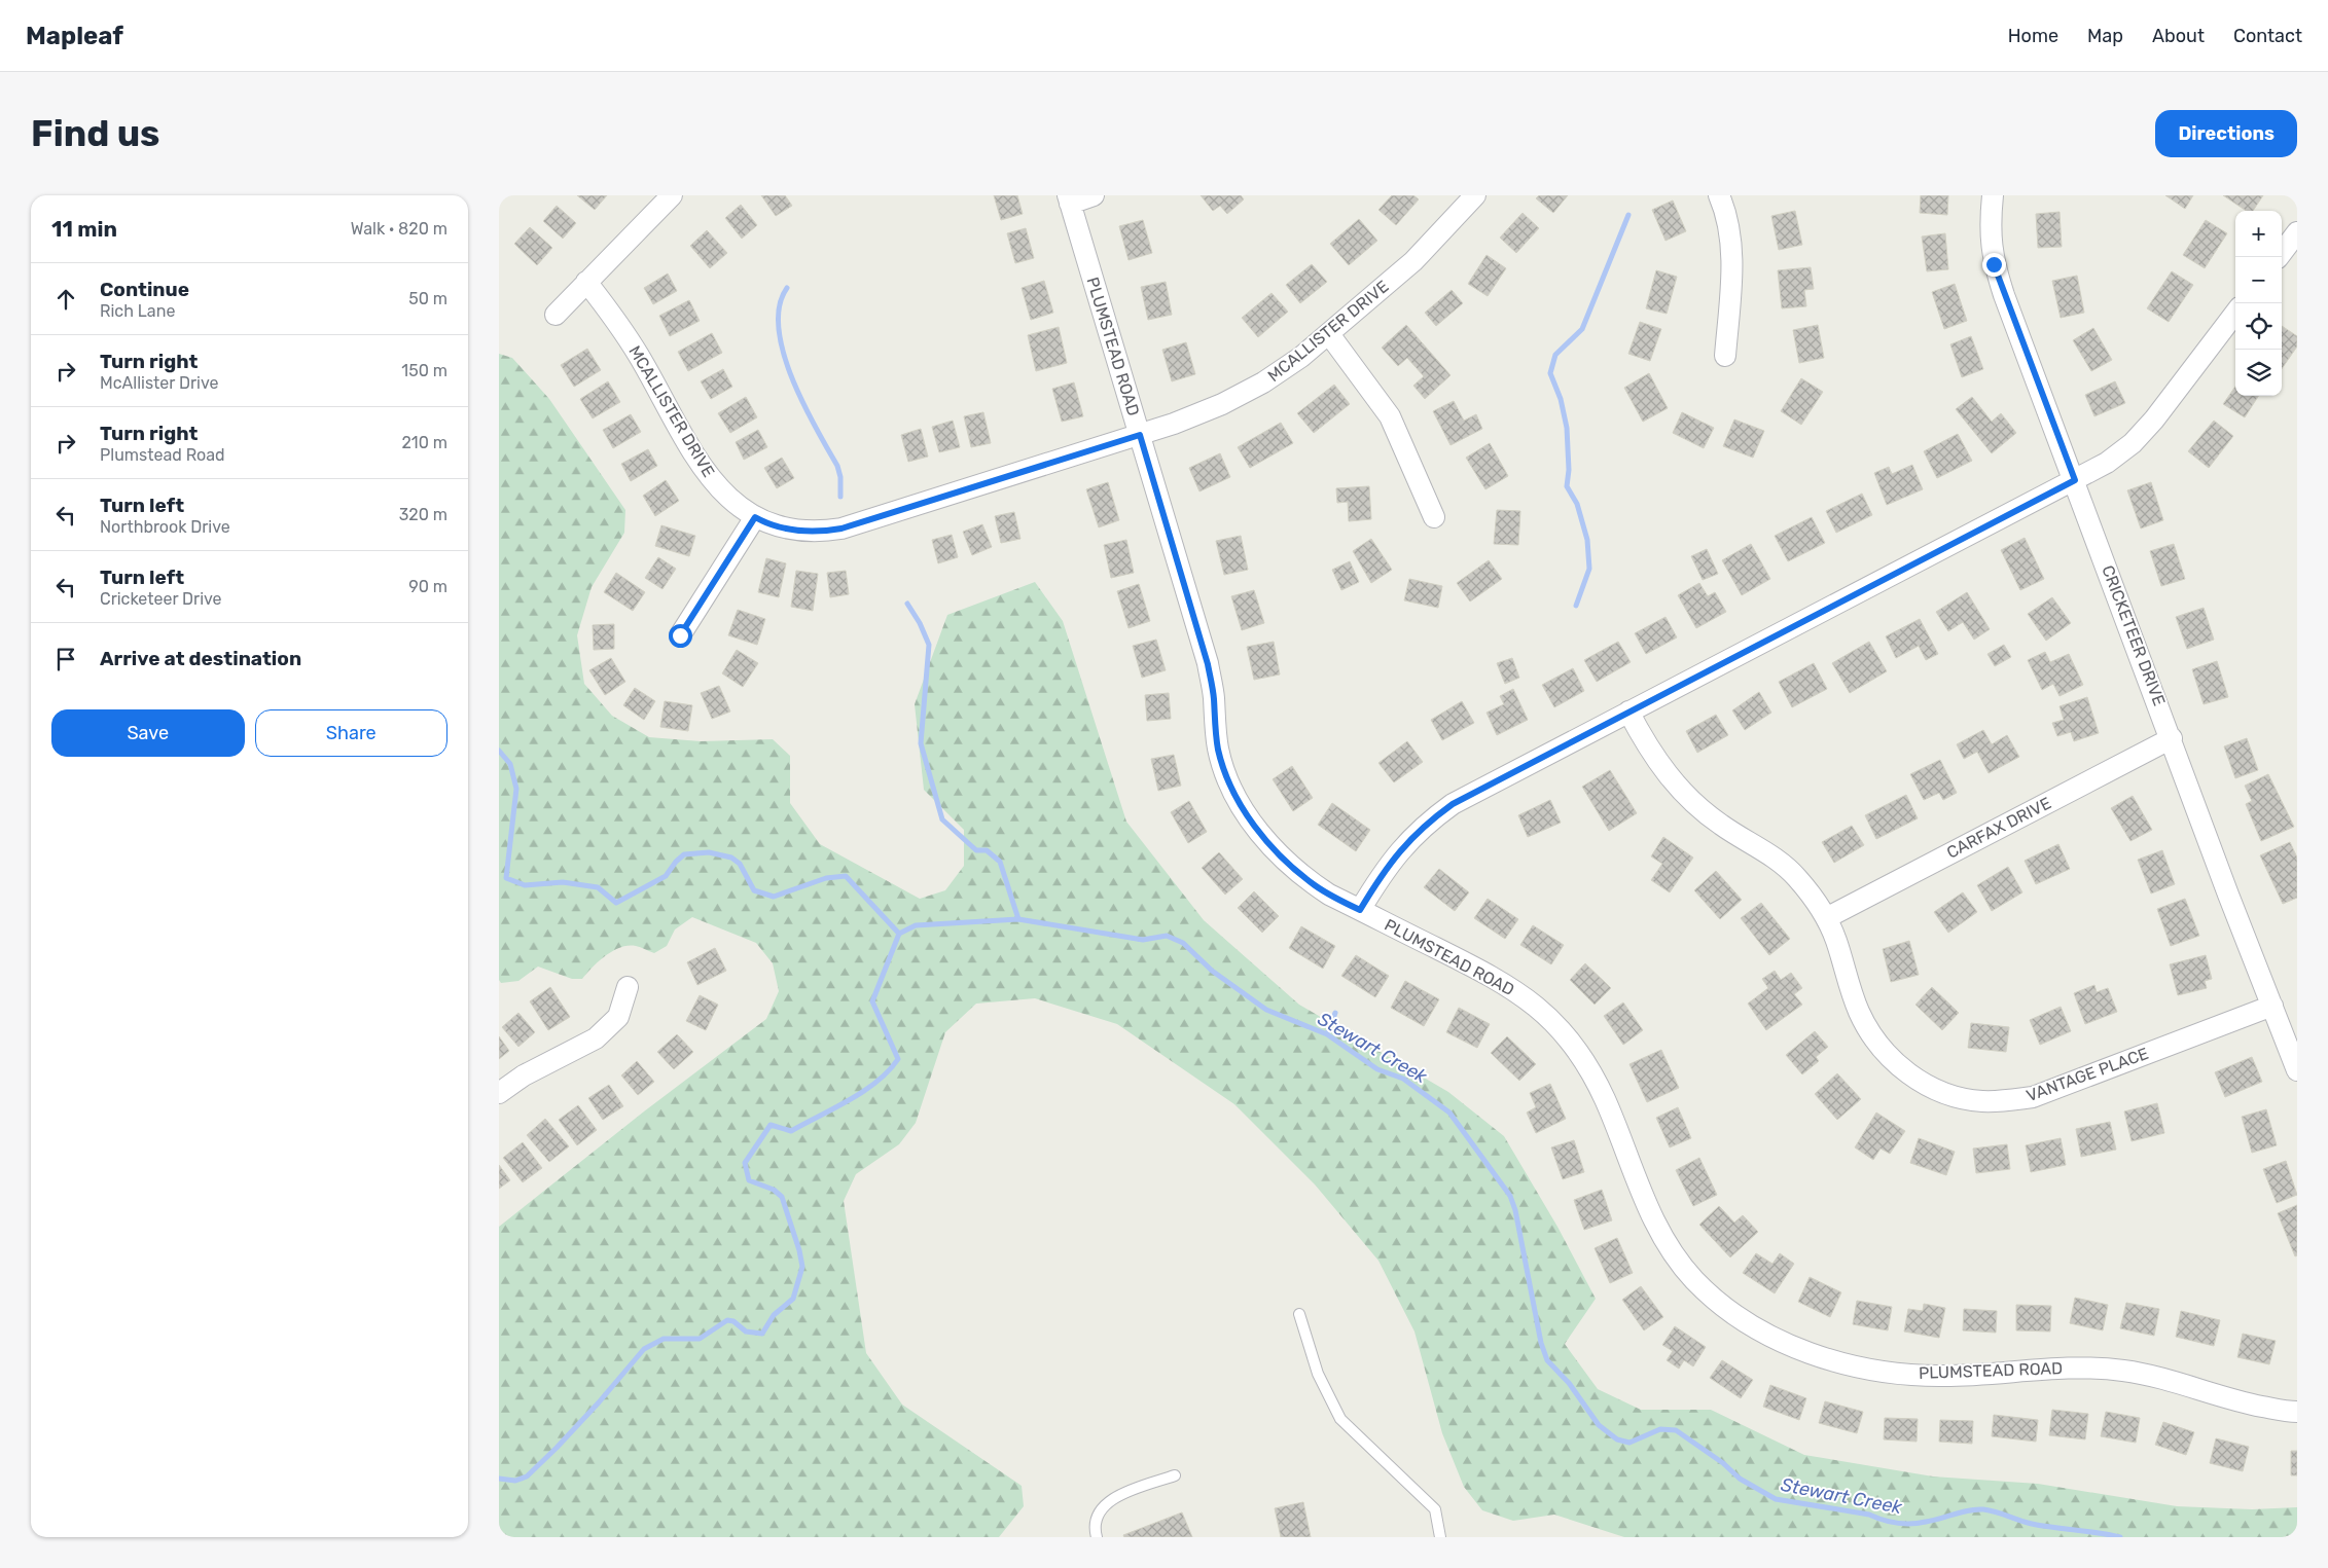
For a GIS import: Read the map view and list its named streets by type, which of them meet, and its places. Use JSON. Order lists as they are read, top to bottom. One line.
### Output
{"streets":{"street":["MCALLISTER DRIVE","PLUMSTEAD ROAD","CRICKETEER DRIVE","CARFAX DRIVE","VANTAGE PLACE"]},"crossings":[["MCALLISTER DRIVE","PLUMSTEAD ROAD"],["CRICKETEER DRIVE","CARFAX DRIVE"],["CRICKETEER DRIVE","VANTAGE PLACE"],["CARFAX DRIVE","VANTAGE PLACE"]],"water":["Stewart Creek"],"page":{"header":"Mapleaf","nav":["Home","Map","About","Contact"],"buttons":["Directions",["Save","Share"]],"title":"Find us","heading":["11 min","Walk · 820 m"],"map_buttons":["+","−"],"list":[["Continue","Rich Lane","50 m"],["Turn right","McAllister Drive","150 m"],["Turn right","Plumstead Road","210 m"],["Turn left","Northbrook Drive","320 m"],["Turn left","Cricketeer Drive","90 m"],"Arrive at destination"]}}
